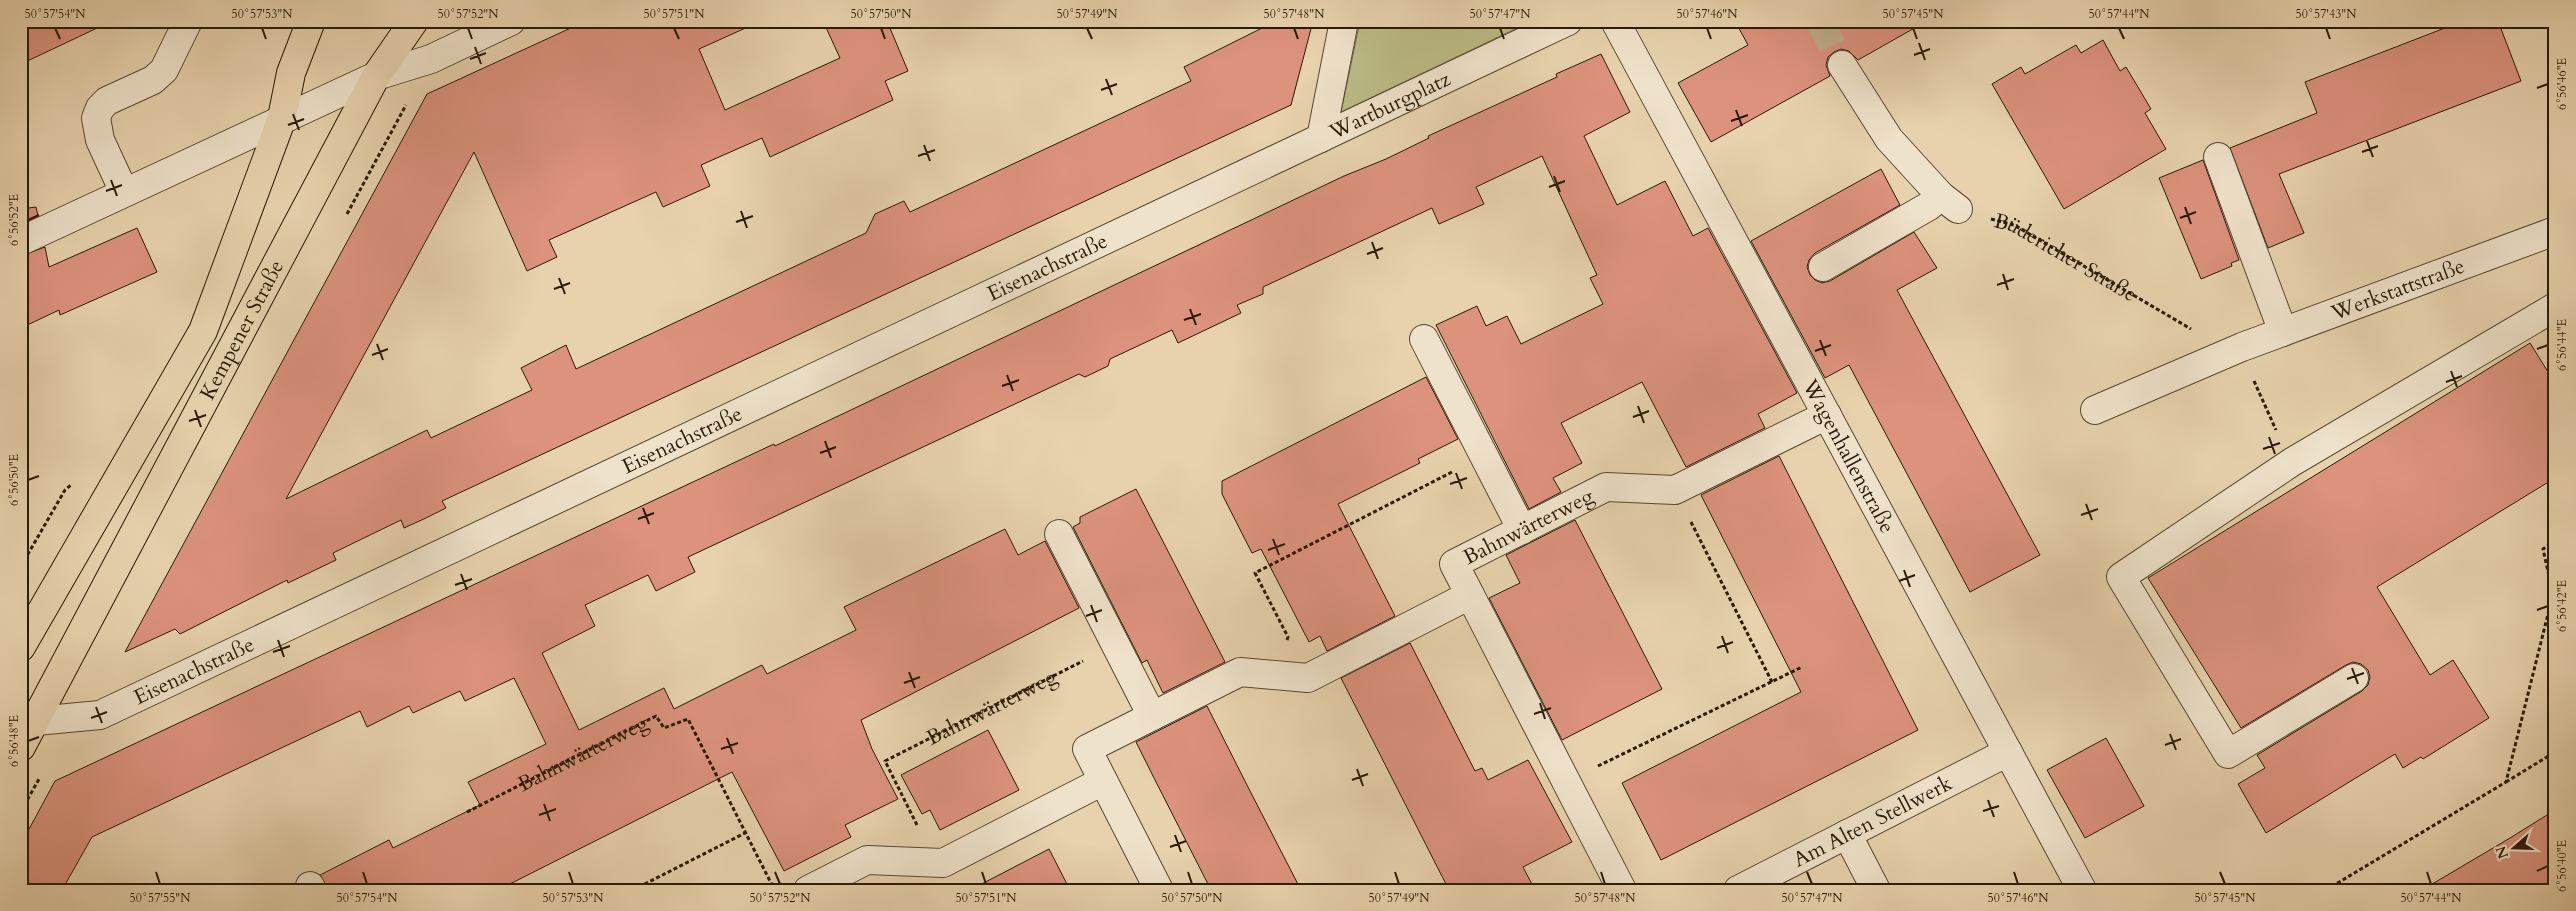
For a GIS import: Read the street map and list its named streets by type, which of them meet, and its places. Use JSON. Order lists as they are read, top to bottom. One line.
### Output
{"streets":{"main road":["Kempener Straße"],"street":["Wartburgplatz","Eisenachstraße","Werkstattstraße","Wagenhallenstraße","Bahnwärterweg","Am Alten Stellwerk"],"path":["Büdericher Straße"]},"crossings":[["Wartburgplatz","Eisenachstraße"],["Büdericher Straße","Werkstattstraße"],["Eisenachstraße","Kempener Straße"],["Wagenhallenstraße","Bahnwärterweg"],["Wagenhallenstraße","Am Alten Stellwerk"]],"north":"left","coordinates":["50°57'54\"N","50°57'53\"N","50°57'52\"N","50°57'51\"N","50°57'50\"N","50°57'49\"N","50°57'48\"N","50°57'47\"N","50°57'46\"N","50°57'45\"N","50°57'44\"N","50°57'43\"N","6°56'46\"E","6°56'52\"E","6°56'44\"E","6°56'50\"E","6°56'42\"E","6°56'48\"E","6°56'40\"E","50°57'55\"N"]}
